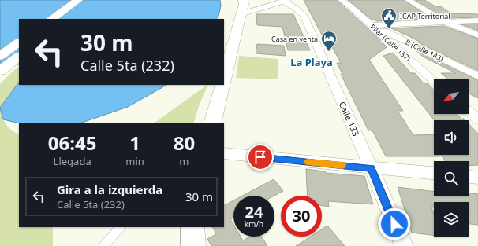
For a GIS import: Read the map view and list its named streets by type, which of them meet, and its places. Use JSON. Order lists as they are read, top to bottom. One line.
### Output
{"streets":{"street":["Pilar (Calle 137)","B (Calle 143)","Calle 133"]},"crossings":[["Pilar (Calle 137)","B (Calle 143)"]],"districts":["La Playa"],"places":{"public building":["ICAP Territorial"],"hotel":["Casa en venta"]},"north":"bottom left","page":{"turn":["30 m","Calle 5ta (232)"],"eta":["06:45","Llegada","1","min","80","m"],"list":[{"name":"Gira a la izquierda","note":"Calle 5ta (232)","value":"30 m"}],"speed":"24 km/h","limit":"30"}}
